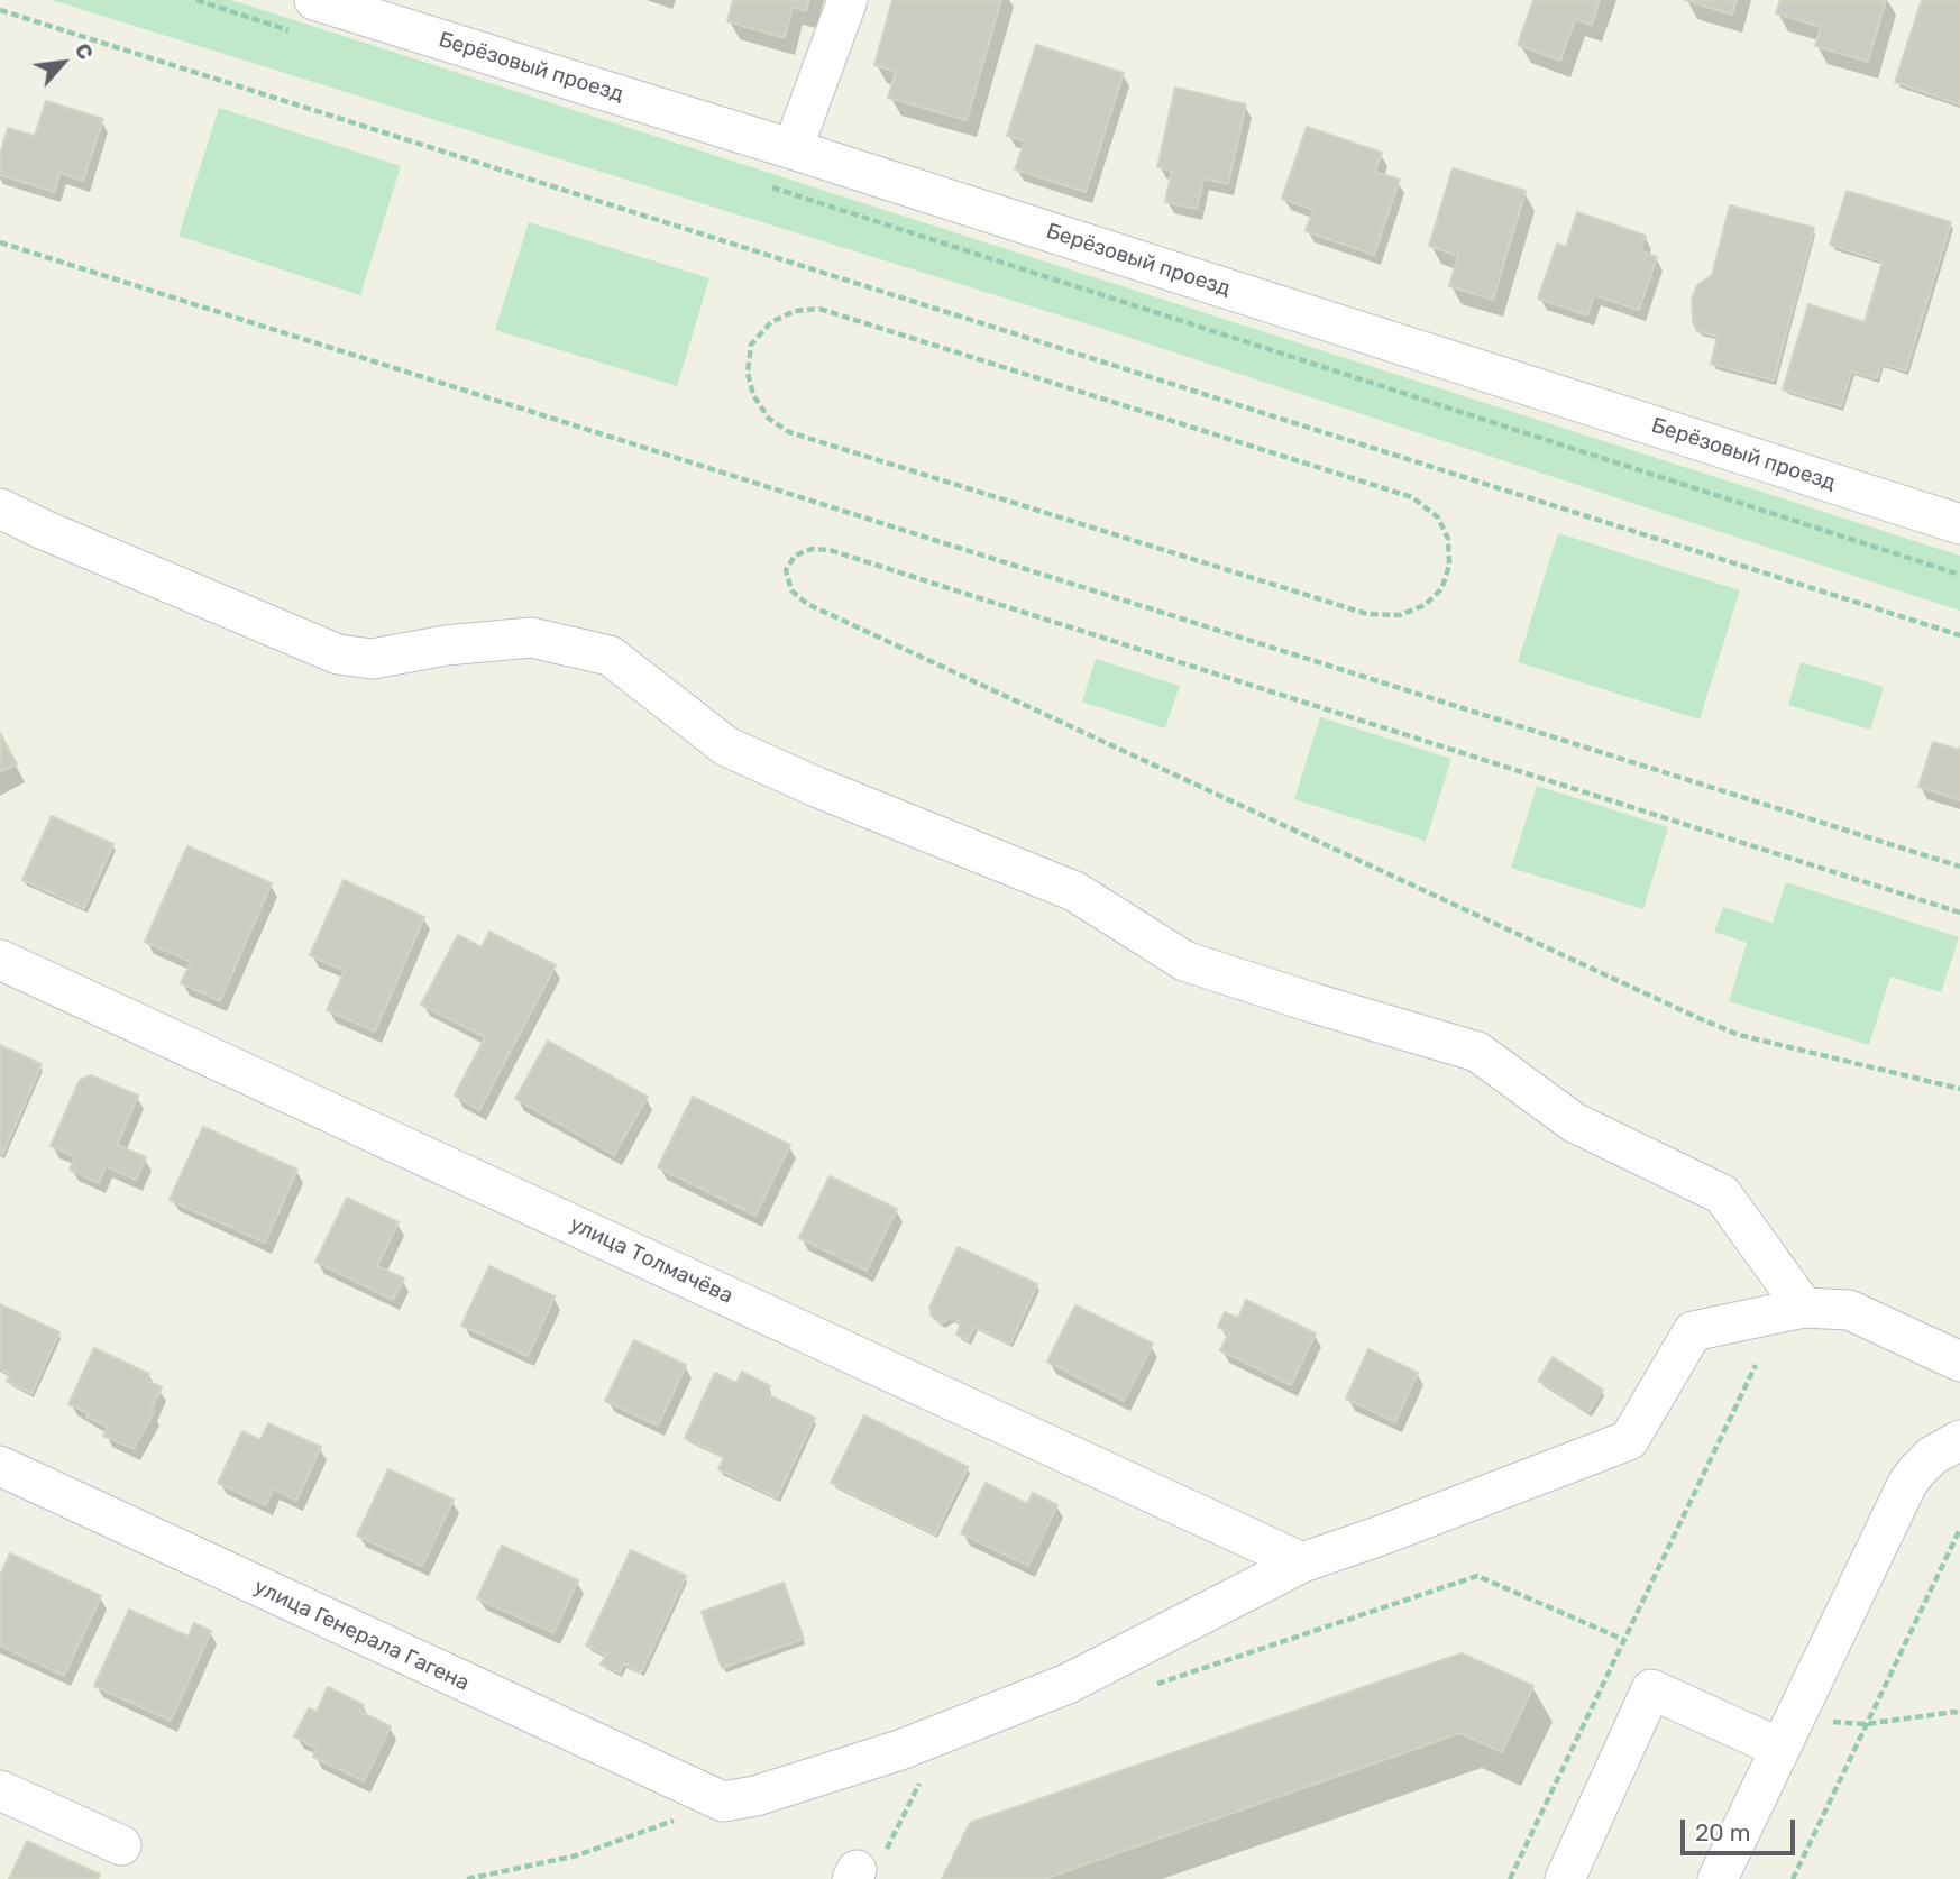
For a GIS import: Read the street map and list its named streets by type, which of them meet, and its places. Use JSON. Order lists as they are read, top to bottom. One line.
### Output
{"streets":{"street":["Берёзовый проезд","улица Толмачёва","улица Генерала Гагена"]},"scale_bar":"20 m","north":"top right"}
